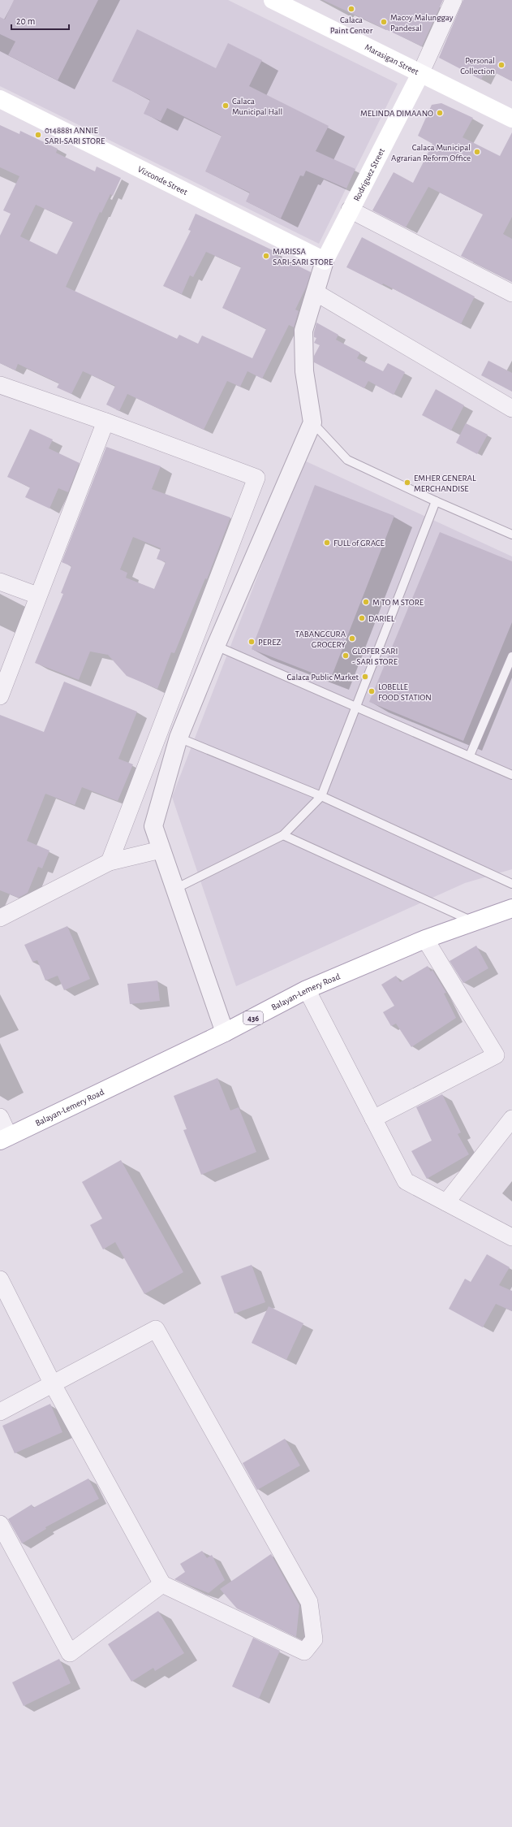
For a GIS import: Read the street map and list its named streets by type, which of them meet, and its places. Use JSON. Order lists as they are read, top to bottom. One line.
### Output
{"streets":{"main road":["Marasigan Street","Rodriguez Street","Vizconde Street","Balayan-Lemery Road","436"]},"crossings":[["Marasigan Street","Rodriguez Street"],["Rodriguez Street","Vizconde Street"]],"places":["Calaca Paint Center","Macoy Malunggay Pandesal","Personal Collection","Calaca Municipal Hall","MELINDA DIMAANO","0148881 ANNIE SARI-SARI STORE","Calaca Municipal Agrarian Reform Office","MARISSA SARI-SARI STORE","EMHER GENERAL MERCHANDISE","FULL of GRACE","M TO M STORE","DARIEL","TABANGCURA GROCERY","PEREZ","GLOFER SARI - SARI STORE","Calaca Public Market","LOBELLE FOOD STATION"],"scale_bar":"20 m"}
